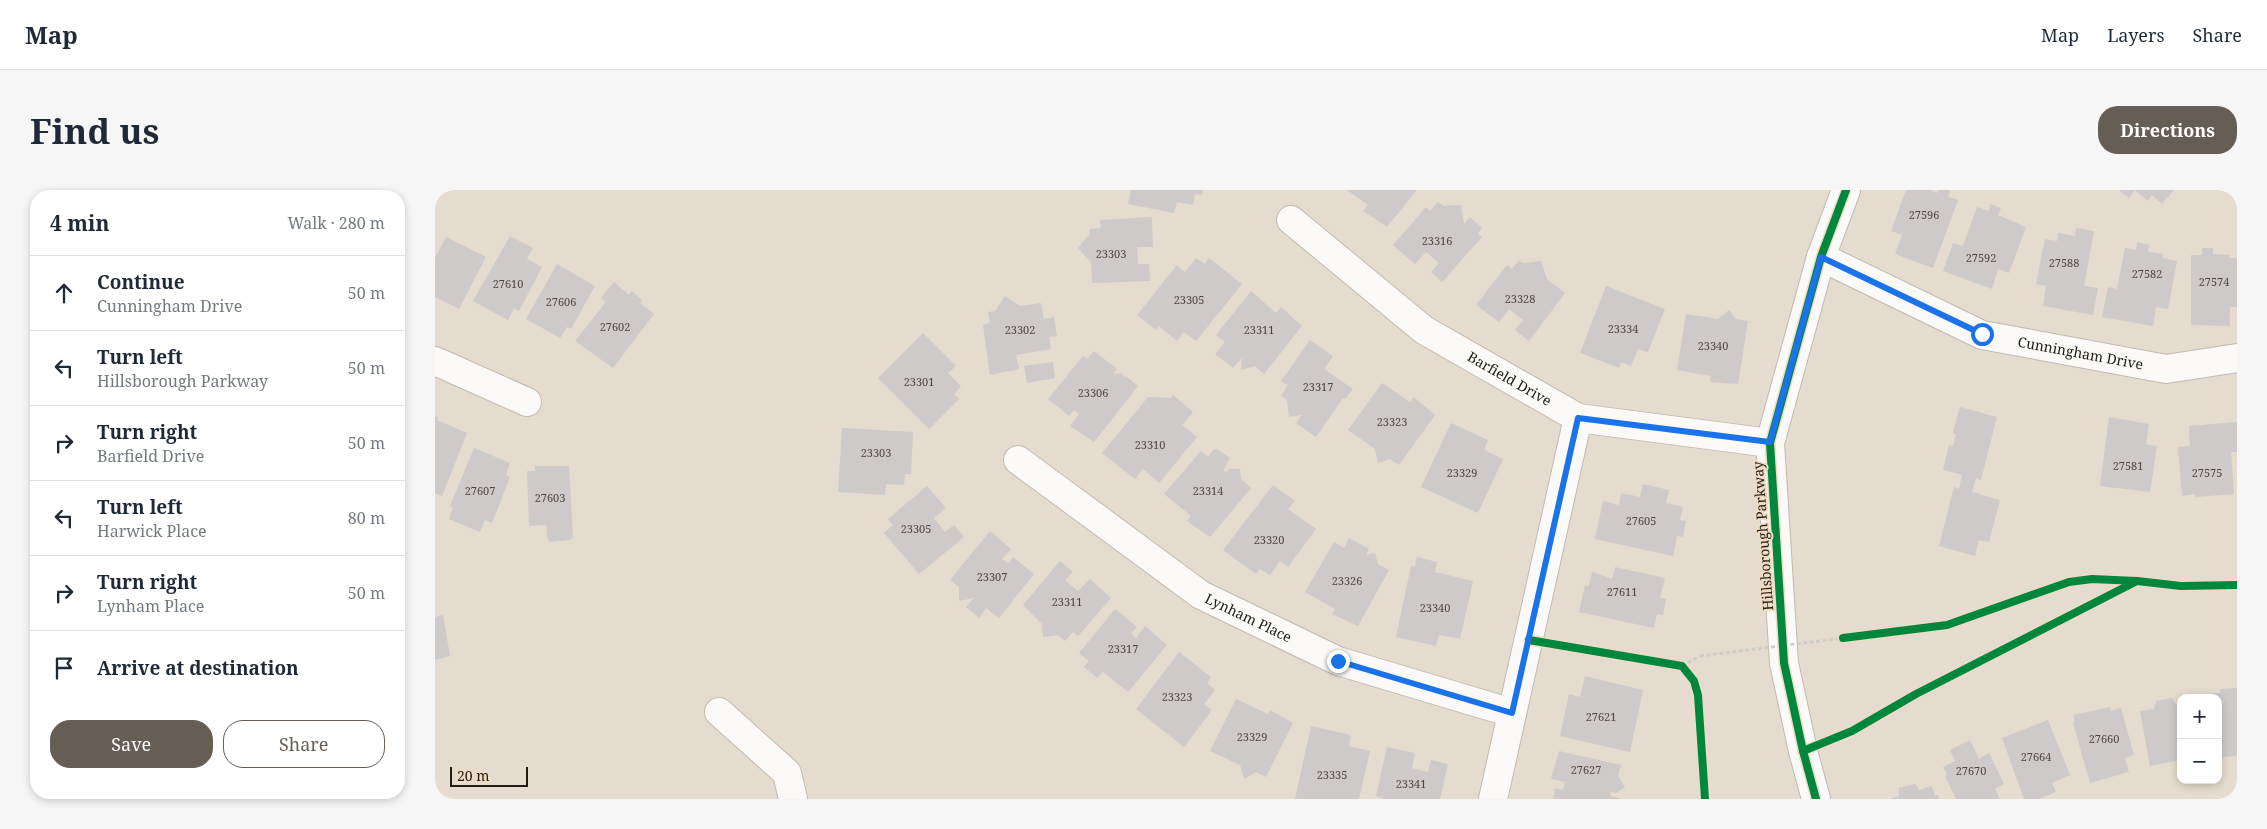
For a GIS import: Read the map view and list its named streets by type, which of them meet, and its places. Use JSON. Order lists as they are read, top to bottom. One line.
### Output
{"streets":{"street":["Cunningham Drive","Barfield Drive","Hillsborough Parkway","Lynham Place"]},"crossings":[["Cunningham Drive","Hillsborough Parkway"],["Barfield Drive","Hillsborough Parkway"]],"house_numbers":["27596","23316","23303","27592","27588","27582","27574","27610","23328","23305","27606","27602","23334","23302","23311","23340","23301","23317","23306","23323","23310","23303","27581","23329","27575","27607","23314","27603","27605","23305","23320","23307","23326","27611","23311","23340","23317","23323","27621","23329","27660","27664","27627","27670","23335","23341"],"scale_bar":"20 m","page":{"header":"Map","nav":["Map","Layers","Share"],"buttons":["Directions",["Save","Share"]],"title":"Find us","heading":["4 min","Walk · 280 m"],"list":[["Continue","Cunningham Drive","50 m"],["Turn left","Hillsborough Parkway","50 m"],["Turn right","Barfield Drive","50 m"],["Turn left","Harwick Place","80 m"],["Turn right","Lynham Place","50 m"],"Arrive at destination"],"map_buttons":["+","−"],"scale":"20 m"}}
